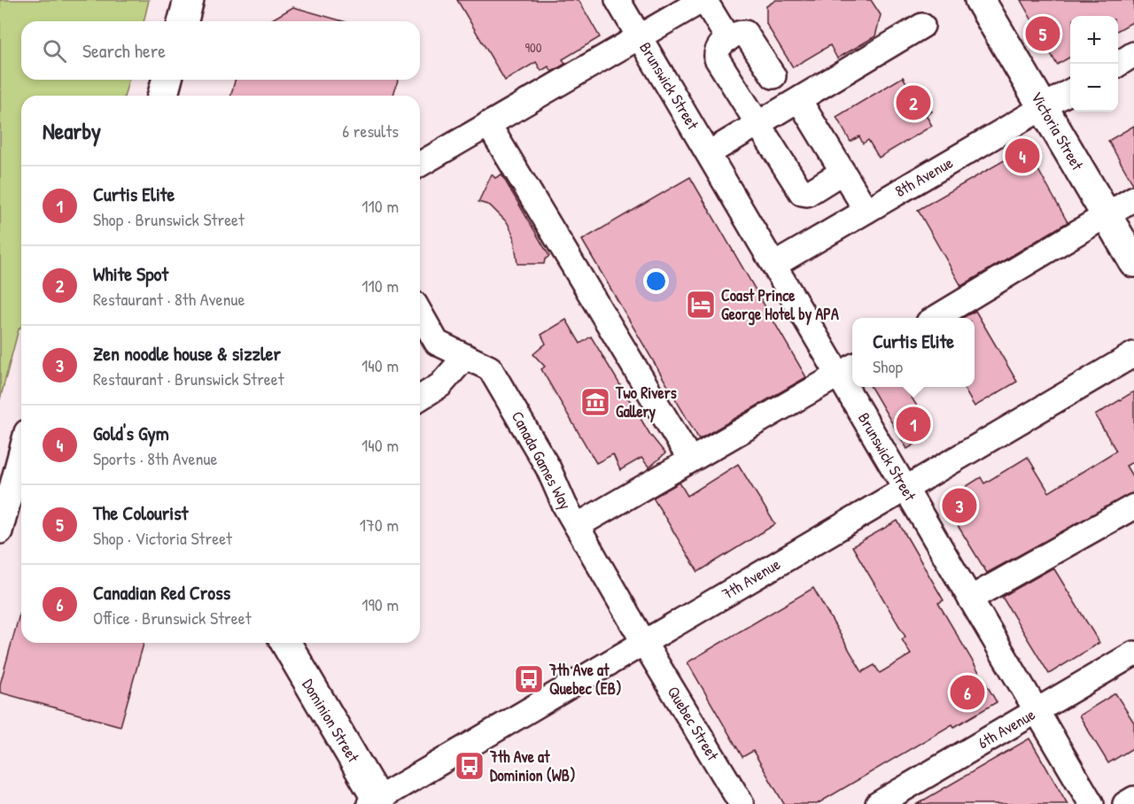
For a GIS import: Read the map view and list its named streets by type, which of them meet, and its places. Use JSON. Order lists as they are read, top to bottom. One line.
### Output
{"streets":{"main road":["Victoria Street","Dominion Street"],"street":["Brunswick Street","8th Avenue","Canada Games Way","7th Avenue","Quebec Street","6th Avenue"]},"crossings":[["Brunswick Street","8th Avenue"],["Brunswick Street","7th Avenue"],["Brunswick Street","6th Avenue"],["Victoria Street","8th Avenue"],["Canada Games Way","7th Avenue"],["Canada Games Way","Quebec Street"],["7th Avenue","Dominion Street"],["7th Avenue","Quebec Street"]],"places":{"hotel":["Coast Prince George Hotel by APA"],"museum":["Two Rivers Gallery"],"bus stop":["7th Ave at Quebec (EB)","7th Ave at Dominion (WB)"]},"house_numbers":["900"],"page":{"pins":["5","2","4","1","3","6"],"map_buttons":["+","−"],"search":"Search here","heading":["Nearby","6 results"],"list":[{"mark":"1","name":"Curtis Elite","note":"Shop · Brunswick Street","value":"110 m"},{"mark":"2","name":"White Spot","note":"Restaurant · 8th Avenue","value":"110 m"},{"mark":"3","name":"Zen noodle house & sizzler","note":"Restaurant · Brunswick Street","value":"140 m"},{"mark":"4","name":"Gold's Gym","note":"Sports · 8th Avenue","value":"140 m"},{"mark":"5","name":"The Colourist","note":"Shop · Victoria Street","value":"170 m"},{"mark":"6","name":"Canadian Red Cross","note":"Office · Brunswick Street","value":"190 m"}],"popup":["Curtis Elite","Shop"]}}
